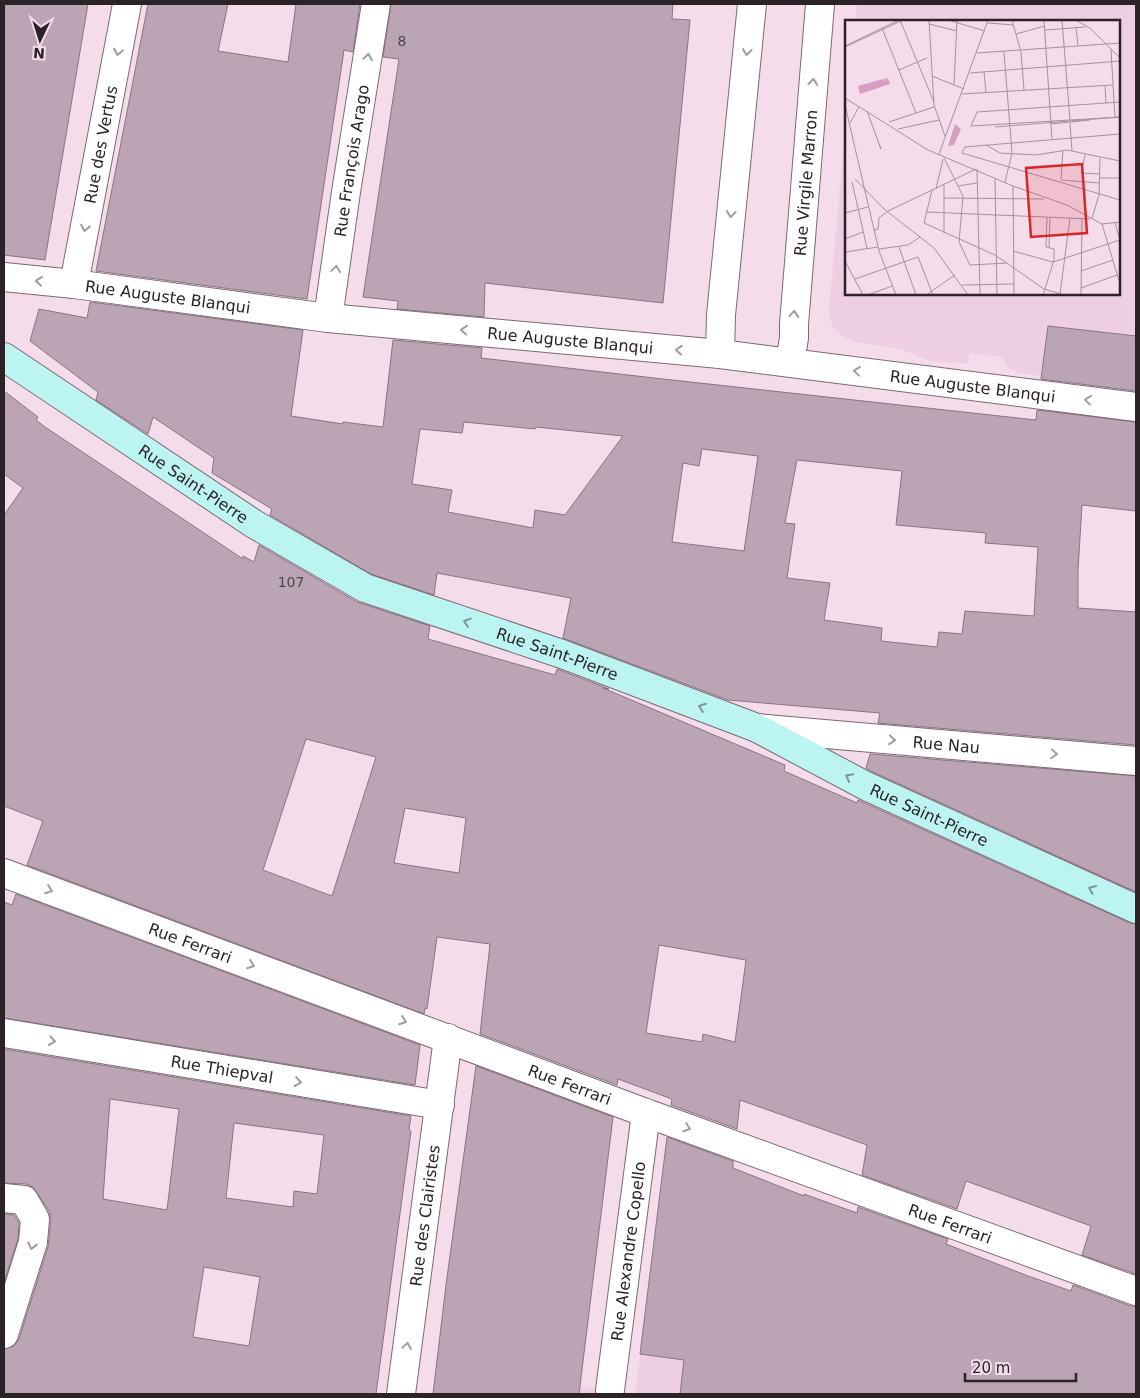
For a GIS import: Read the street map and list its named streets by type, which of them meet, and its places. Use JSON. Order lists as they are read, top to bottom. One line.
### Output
{"streets":{"street":["Rue des Vertus","Rue François Arago","Rue Virgile Marron","Rue Auguste Blanqui","Rue Saint-Pierre","Rue Nau","Rue Ferrari","Rue Thiepval","Rue des Clairistes","Rue Alexandre Copello"]},"crossings":[["Rue des Vertus","Rue Auguste Blanqui"],["Rue François Arago","Rue Auguste Blanqui"],["Rue Virgile Marron","Rue Auguste Blanqui"],["Rue Saint-Pierre","Rue Nau"],["Rue Ferrari","Rue des Clairistes"],["Rue Ferrari","Rue Alexandre Copello"],["Rue Thiepval","Rue des Clairistes"]],"one_way":["Rue des Vertus","Rue François Arago","Rue Auguste Blanqui","Rue Saint-Pierre","Rue Nau","Rue Ferrari","Rue Thiepval","Rue des Clairistes"],"house_numbers":["8","107"],"scale_bar":"20 m","north":"bottom"}
